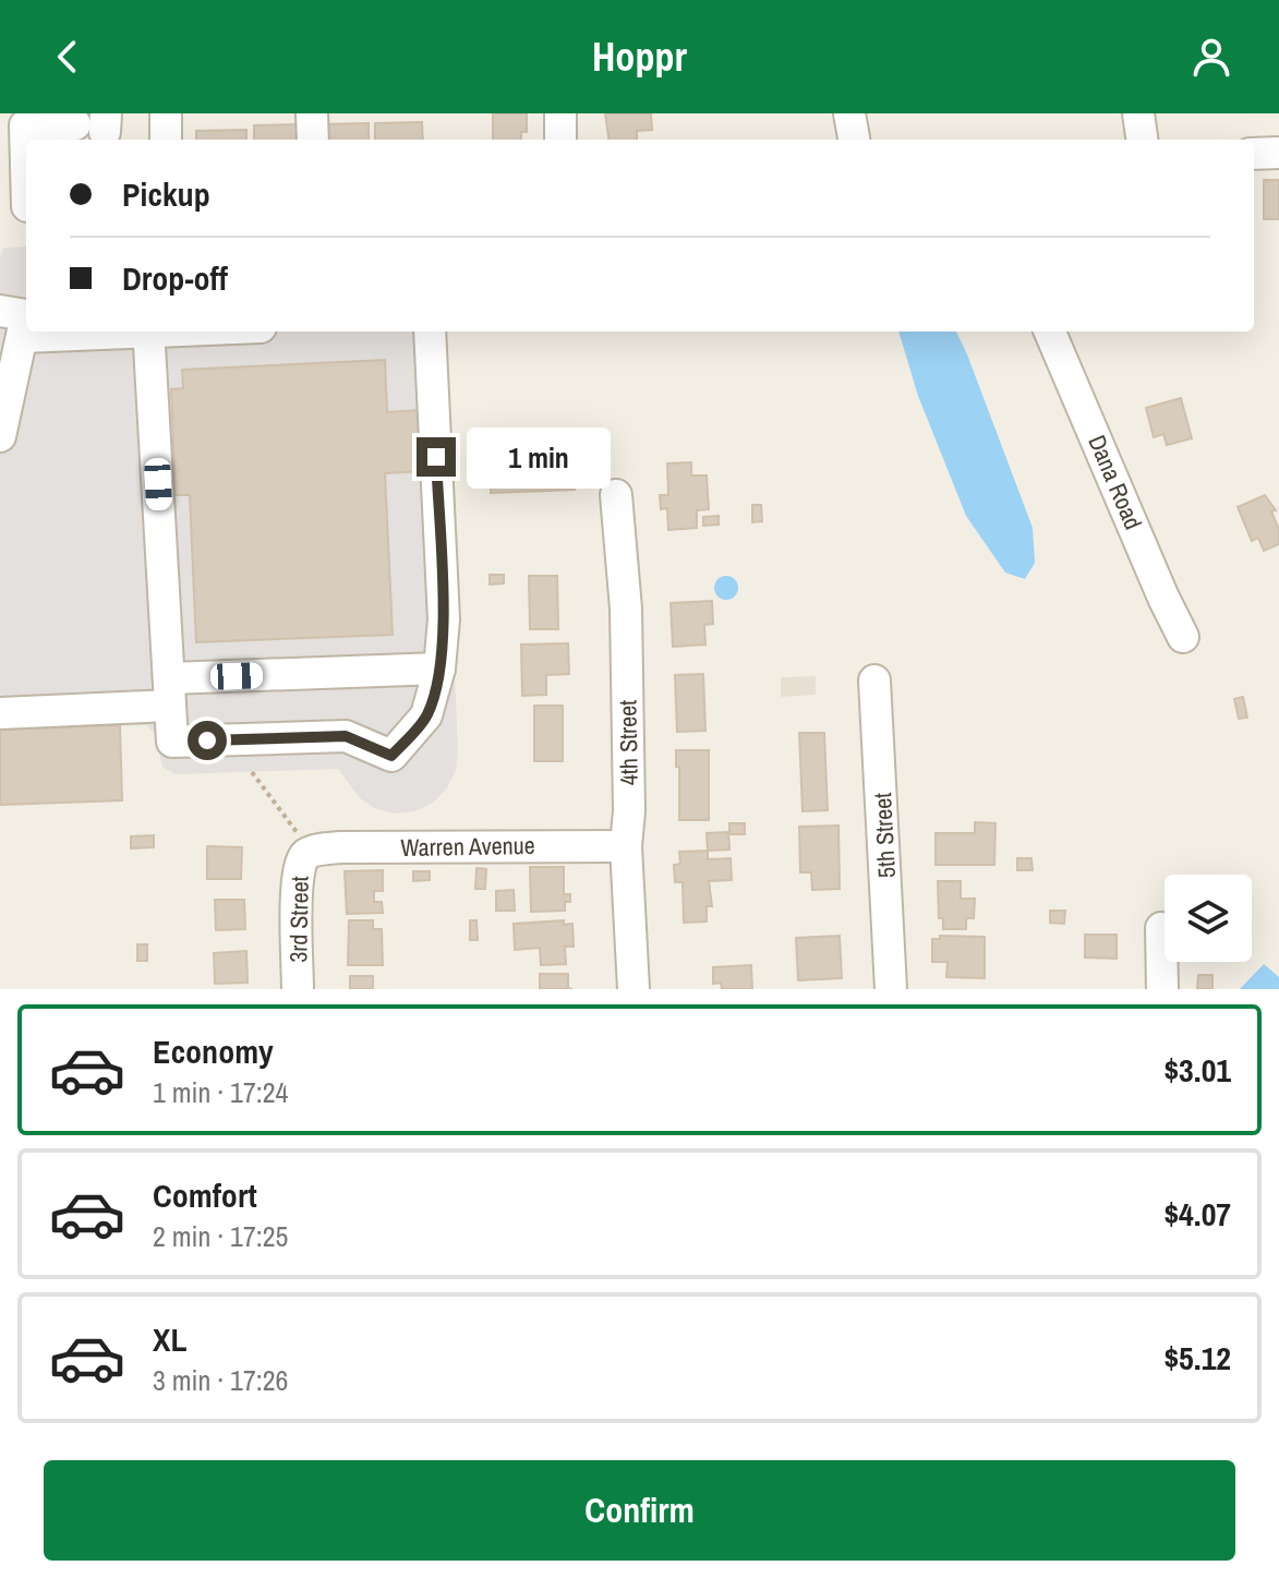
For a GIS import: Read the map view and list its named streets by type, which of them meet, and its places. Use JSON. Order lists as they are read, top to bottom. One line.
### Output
{"streets":{"street":["Dana Road","4th Street","5th Street","Warren Avenue","3rd Street"]},"crossings":[["4th Street","Warren Avenue"],["Warren Avenue","3rd Street"]],"page":{"header":"Hoppr","banner":["Pickup","Drop-off"],"bubble":"1 min","list":[{"name":"Economy","note":"1 min · 17:24","value":"$3.01"},{"name":"Comfort","note":"2 min · 17:25","value":"$4.07"},{"name":"XL","note":"3 min · 17:26","value":"$5.12"}],"buttons":"Confirm"}}
